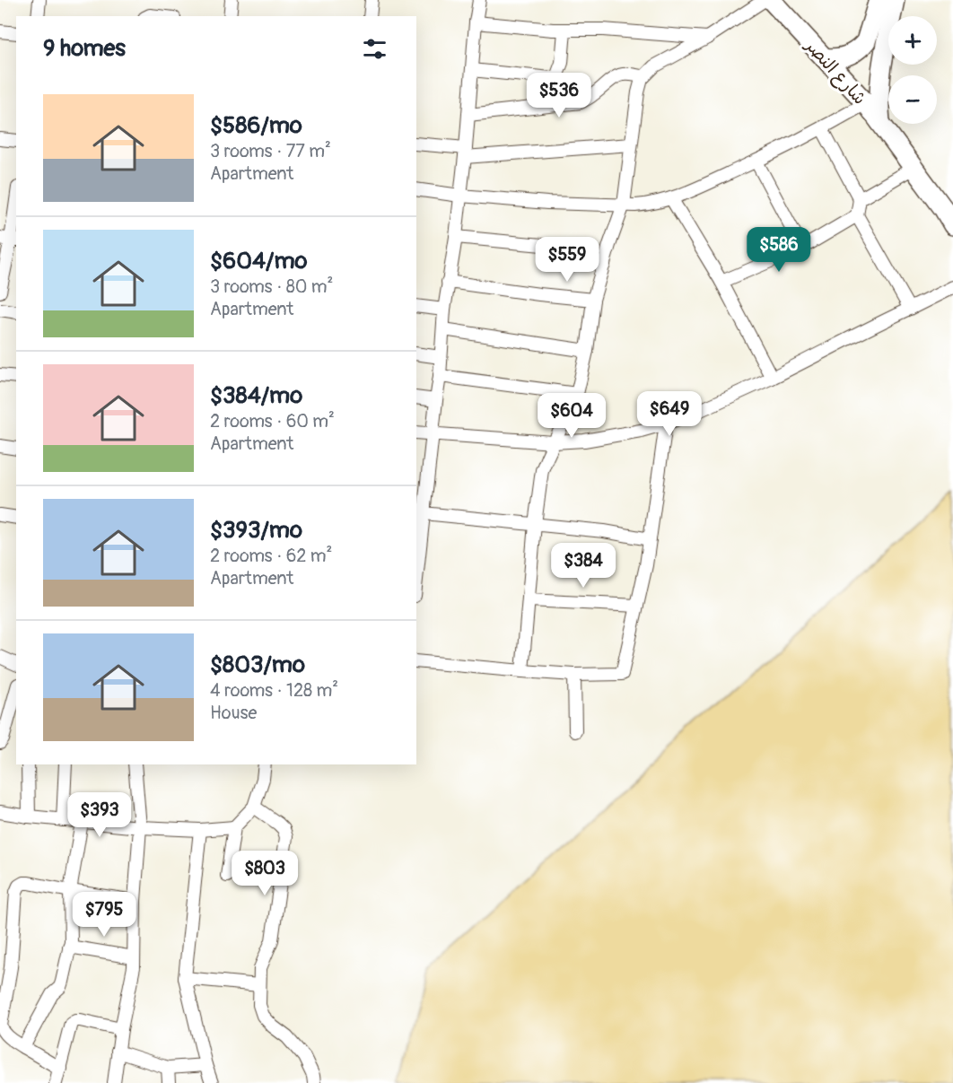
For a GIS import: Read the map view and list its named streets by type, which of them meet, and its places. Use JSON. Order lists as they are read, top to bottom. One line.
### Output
{"streets":{"main road":["شارع النصر"]},"page":{"map_buttons":["+","−"],"heading":"9 homes","price":["$536","$586","$559","$649","$604","$384","$393","$803","$795"],"list":[{"name":"$586/mo","note":"3 rooms · 77 m² · Apartment"},{"name":"$604/mo","note":"3 rooms · 80 m² · Apartment"},{"name":"$384/mo","note":"2 rooms · 60 m² · Apartment"},{"name":"$393/mo","note":"2 rooms · 62 m² · Apartment"},{"name":"$803/mo","note":"4 rooms · 128 m² · House"}]}}
